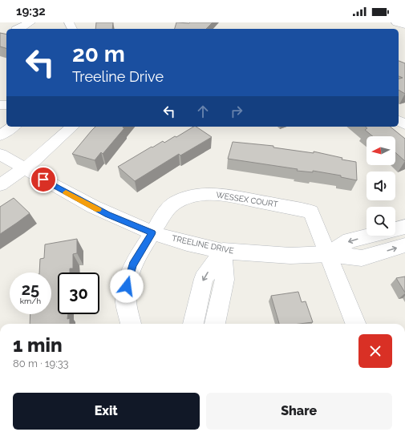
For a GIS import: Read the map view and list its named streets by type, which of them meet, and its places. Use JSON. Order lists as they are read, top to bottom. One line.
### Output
{"streets":{"street":["WESSEX COURT","TREELINE DRIVE"]},"crossings":[["WESSEX COURT","TREELINE DRIVE"]],"north":"left","page":{"status":"19:32","turn":["20 m","Treeline Drive"],"speed":"25 km/h","limit":"30","heading":["1 min","80 m · 19:33"],"buttons":["Exit","Share"]}}
